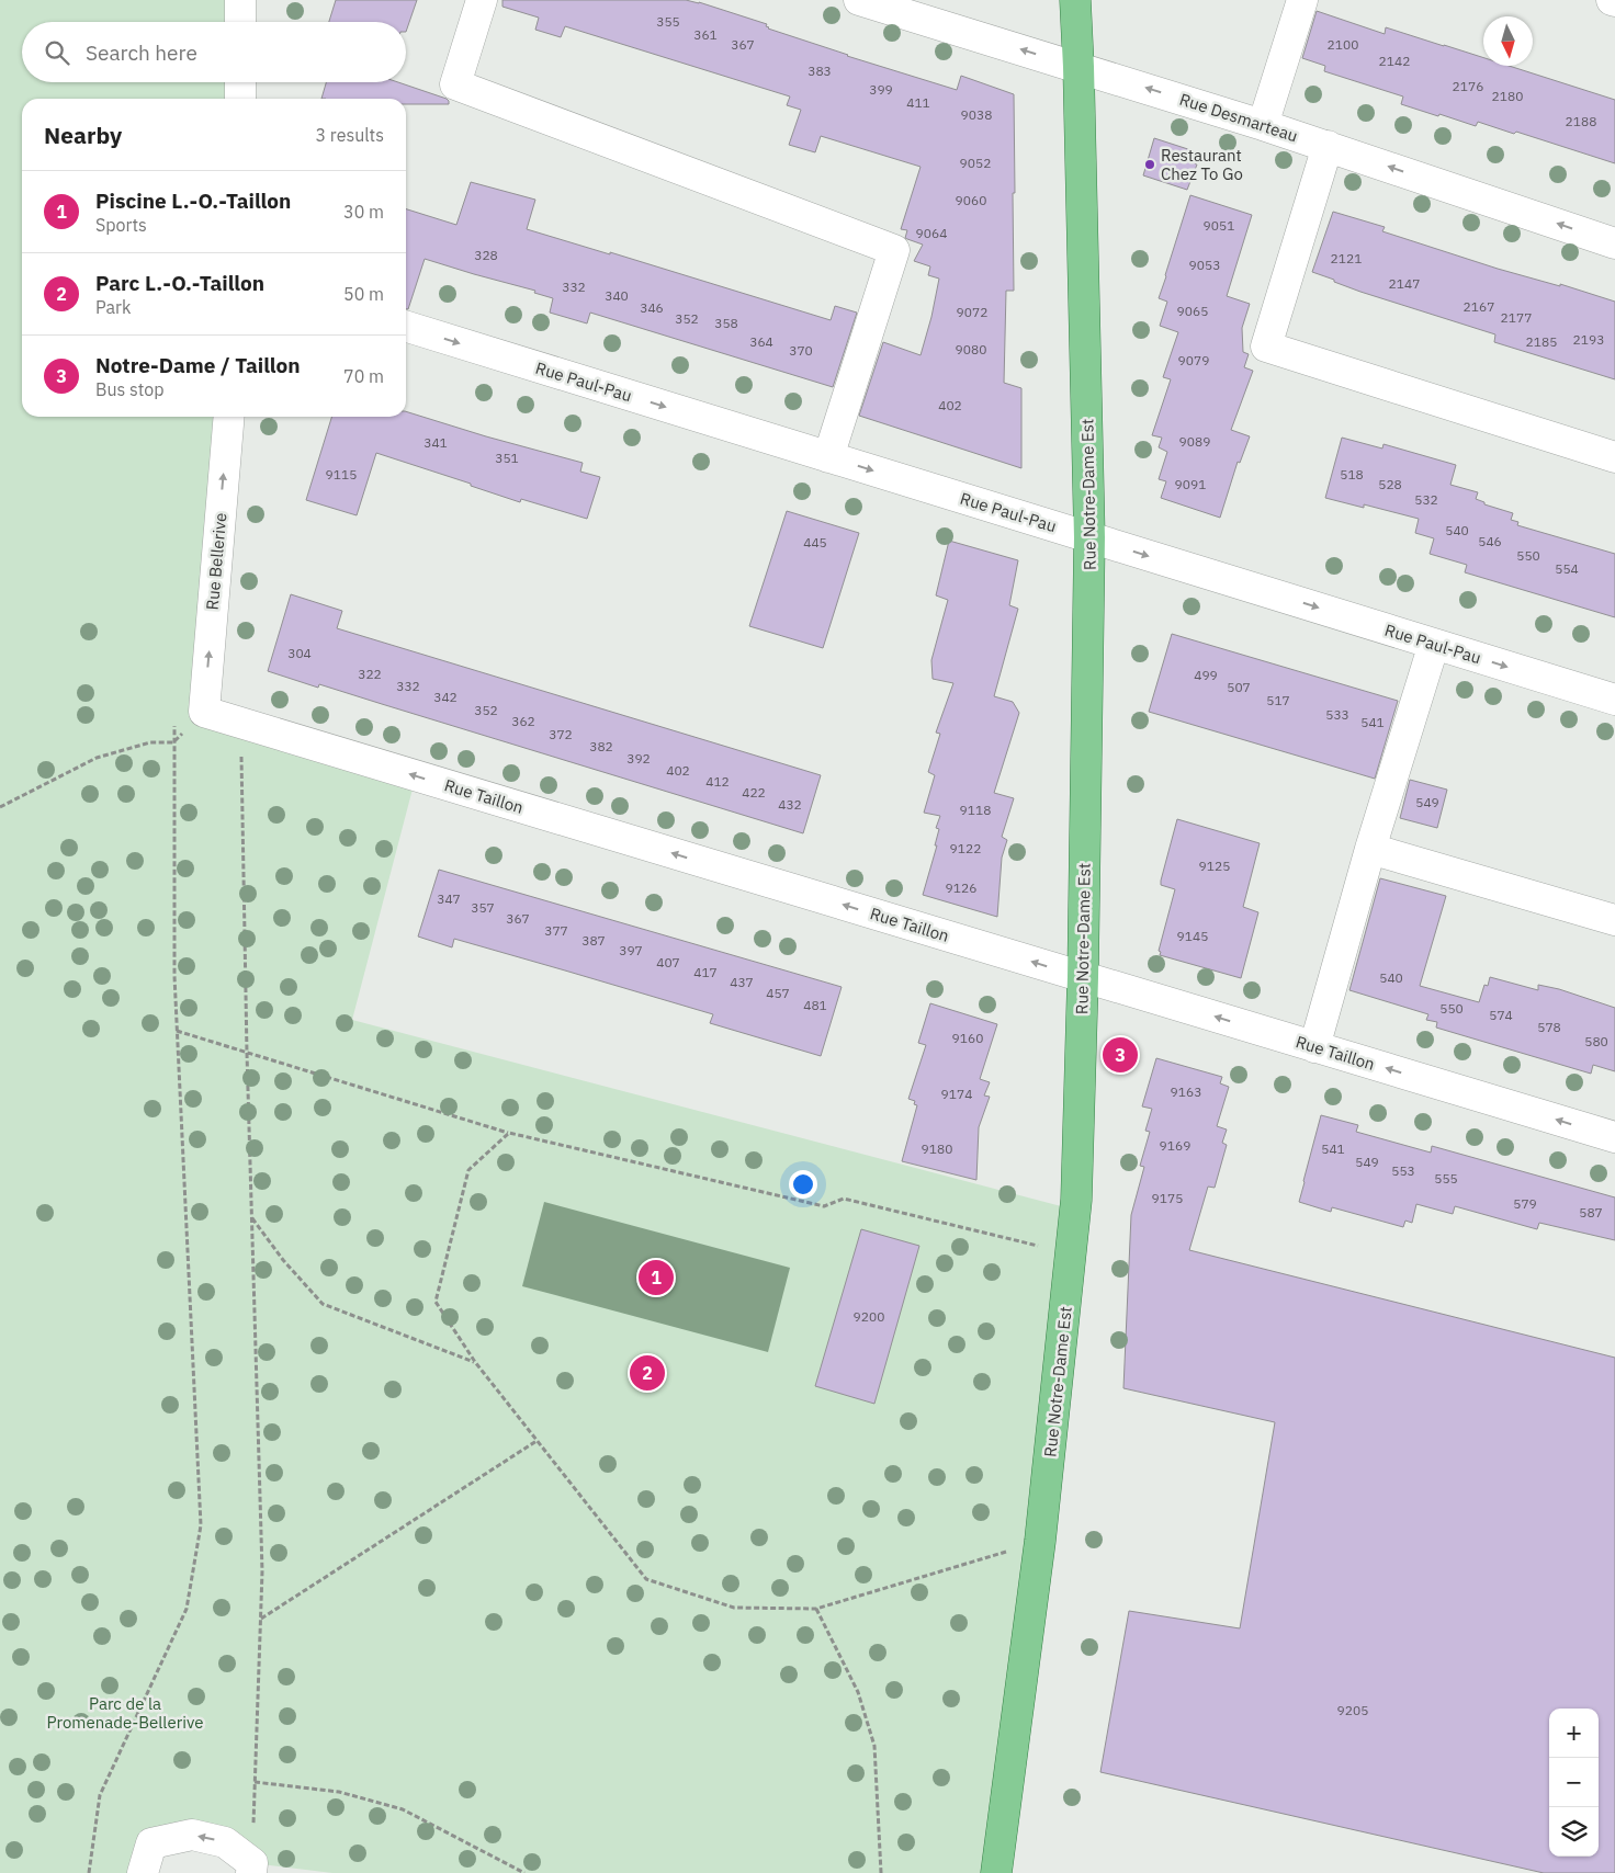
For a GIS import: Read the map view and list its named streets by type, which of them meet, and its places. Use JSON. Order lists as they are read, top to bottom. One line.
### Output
{"streets":{"main road":["Rue Notre-Dame Est"],"street":["Rue Desmarteau","Rue Paul-Pau","Rue Bellerive","Rue Taillon"]},"crossings":[["Rue Desmarteau","Rue Notre-Dame Est"],["Rue Paul-Pau","Rue Notre-Dame Est"],["Rue Notre-Dame Est","Rue Taillon"],["Rue Bellerive","Rue Taillon"]],"one_way":["Rue Desmarteau","Rue Paul-Pau","Rue Bellerive","Rue Taillon"],"parks":["Parc de la Promenade-Bellerive"],"places":["Restaurant Chez To Go"],"house_numbers":["355","361","367","2100","2142","383","2176","399","2180","411","9038","2188","9052","9060","9051","9064","328","2121","9053","2147","332","340","2167","346","9065","9072","2177","352","358","2193","364","2185","9080","370","9079","402","9089","341","351","9115","518","9091","528","532","540","546","445","550","554","304","322","499","332","507","342","517","352","533","362","541","372","382","392","402","412","422","549","432","9118","9122","9125","9126","347","357","367","377","9145","387","397","407","417","540","437","457","481","550","574","578","9160","580","9163","9174","9169","9180","541","549","553","555","9175","579","587","9200","9205"],"north":"bottom","page":{"search":"Search here","heading":["Nearby","3 results"],"list":[{"mark":"1","name":"Piscine L.-O.-Taillon","note":"Sports","value":"30 m"},{"mark":"2","name":"Parc L.-O.-Taillon","note":"Park","value":"50 m"},{"mark":"3","name":"Notre-Dame / Taillon","note":"Bus stop","value":"70 m"}],"pins":["3","1","2"],"map_buttons":["+","−"]}}
